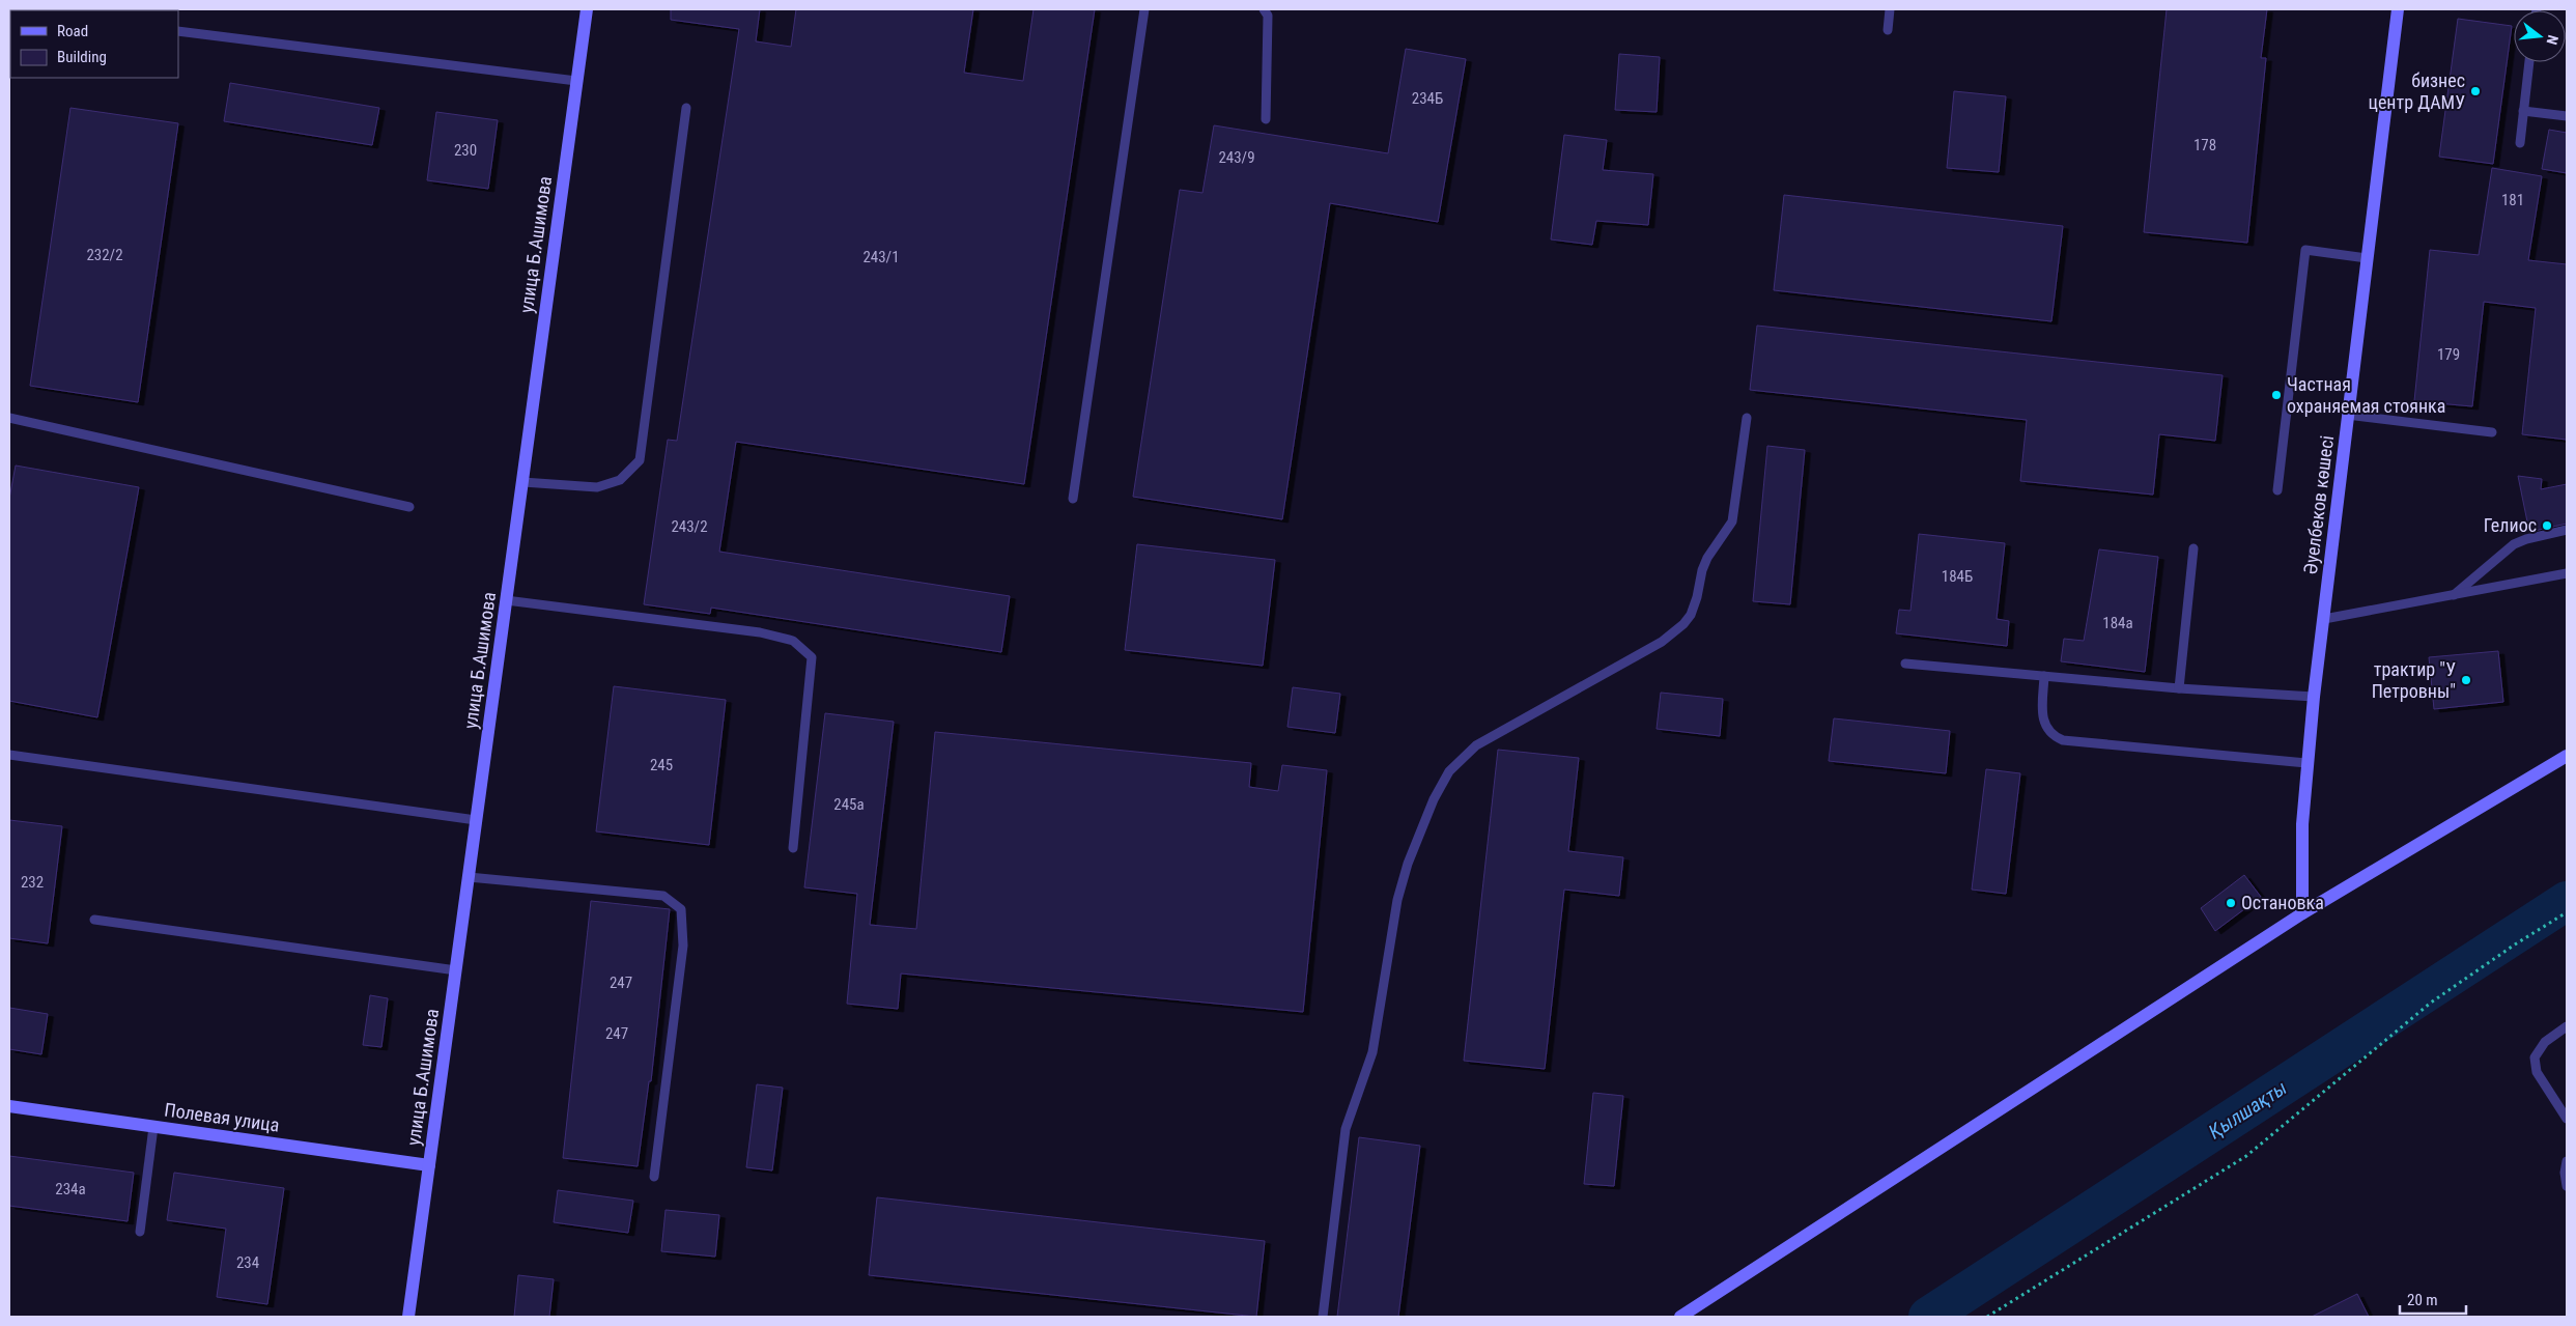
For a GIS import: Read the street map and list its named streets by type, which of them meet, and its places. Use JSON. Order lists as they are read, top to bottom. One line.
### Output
{"streets":{"street":["улица Б.Ашимова","Әуелбеков көшесі","Полевая улица"]},"crossings":[["улица Б.Ашимова","Полевая улица"]],"water":["Қылшақты"],"places":["бизнес центр ДАМУ","Частная охраняемая стоянка","Гелиос","трактир \"У Петровны\"","Остановка"],"house_numbers":["234Б","178","230","243/9","181","232/2","243/1","179","243/2","184Б","184а","245","245а","232","247","247","234а","234"],"legend":["Road","Building"],"scale_bar":"20 m","north":"right"}
